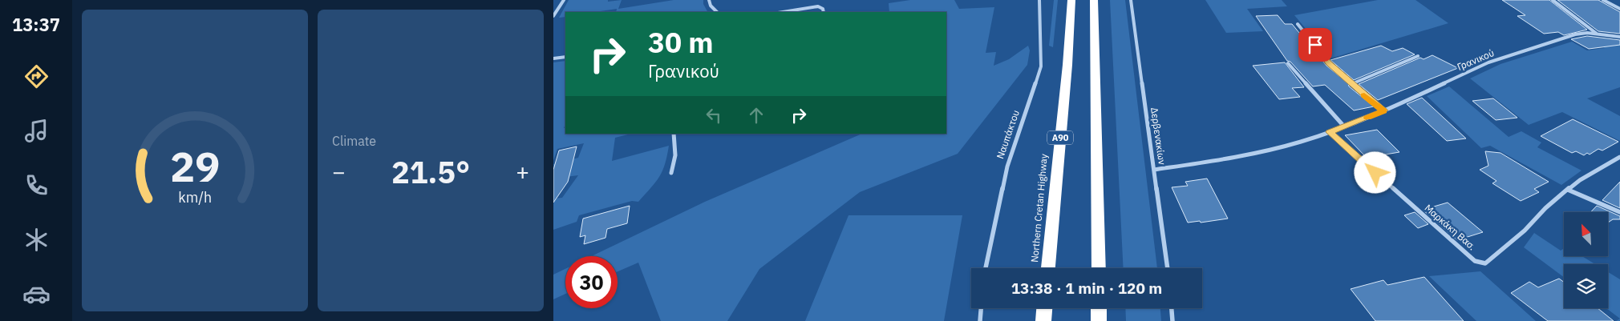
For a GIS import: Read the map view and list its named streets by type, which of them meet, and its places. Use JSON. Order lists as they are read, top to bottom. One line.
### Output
{"streets":{"highway":["Α90","Northern Cretan Highway"],"street":["Γρανικού","Ναυπάκτου","Δερβενακίων","Μαρκάκη Βασ."]},"crossings":[["Γρανικού","Δερβενακίων"],["Γρανικού","Μαρκάκη Βασ."]],"north":"top left","page":{"tabs":"13:37","tile":"Climate","turn":["30 m","Γρανικού"],"heat":["−","21.5°","+"],"limit":"30","trip":"13:38 · 1 min · 120 m","gauge":["29","km/h"]}}
